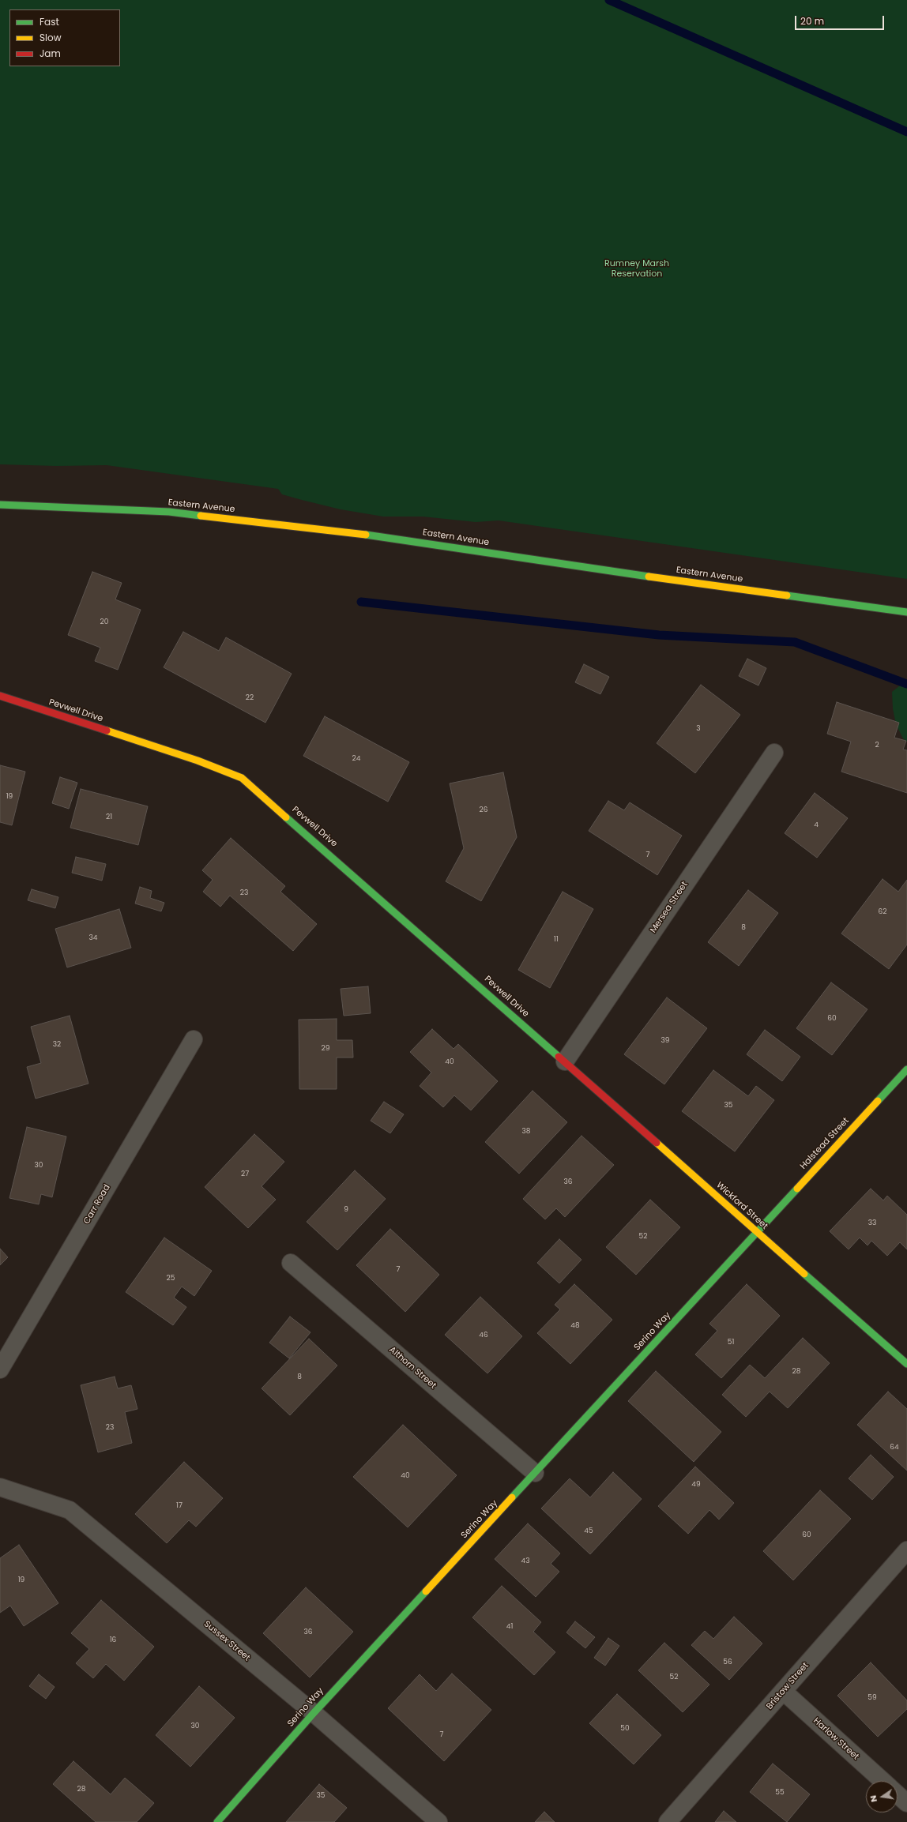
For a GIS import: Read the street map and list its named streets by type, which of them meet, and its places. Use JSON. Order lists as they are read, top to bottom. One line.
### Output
{"streets":{"street":["Eastern Avenue","Pevwell Drive","Mersea Street","Halstead Street","Carr Road","Wickford Street","Serino Way","Althorn Street","Sussex Street","Bristow Street","Harlow Street"]},"crossings":[["Pevwell Drive","Mersea Street"],["Pevwell Drive","Wickford Street"],["Mersea Street","Wickford Street"],["Halstead Street","Wickford Street"],["Halstead Street","Serino Way"],["Wickford Street","Serino Way"],["Serino Way","Althorn Street"],["Serino Way","Sussex Street"],["Bristow Street","Harlow Street"]],"parks":["Rumney Marsh Reservation"],"house_numbers":["20","22","3","2","24","19","26","21","4","7","23","62","8","34","11","60","39","32","29","40","35","38","30","27","36","9","33","52","7","25","48","46","51","28","8","23","64","40","49","17","45","60","43","19","41","36","16","56","52","59","30","50","7","28","55","35"],"legend":["Fast","Slow","Jam"],"scale_bar":"20 m","north":"left"}
